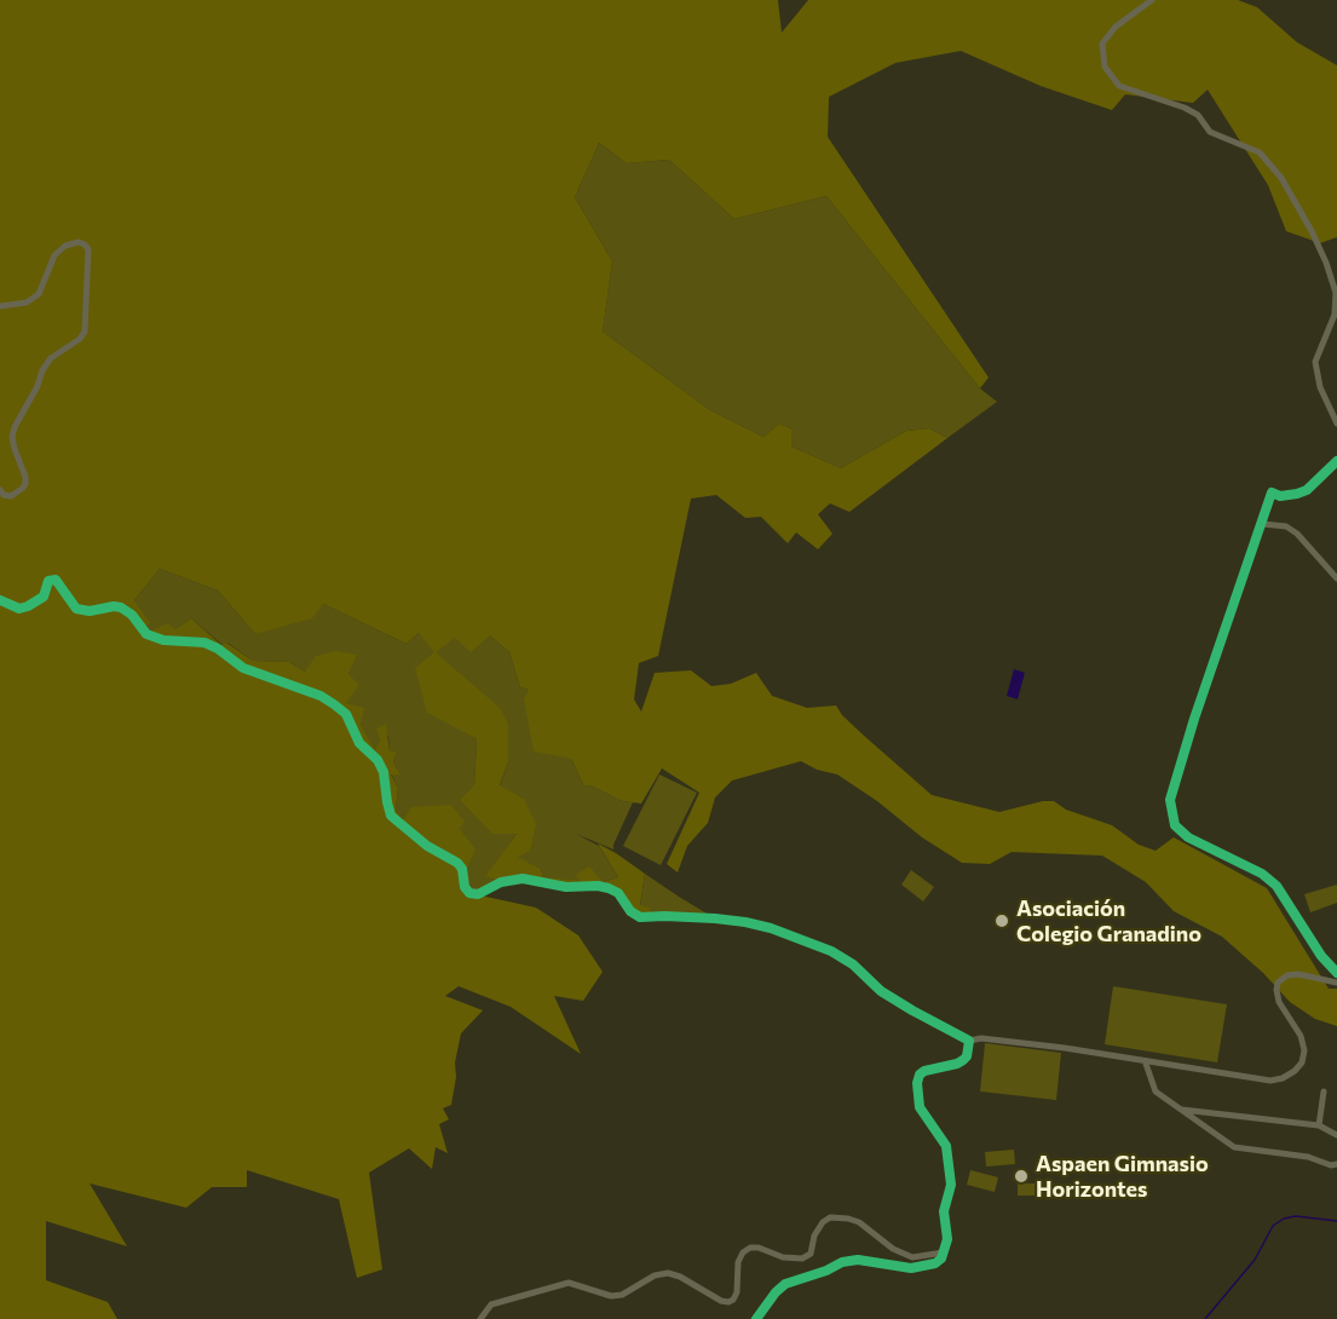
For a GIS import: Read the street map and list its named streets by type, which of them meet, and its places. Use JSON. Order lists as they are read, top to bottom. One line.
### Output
{"places":["Asociación Colegio Granadino","Aspaen Gimnasio Horizontes"]}
